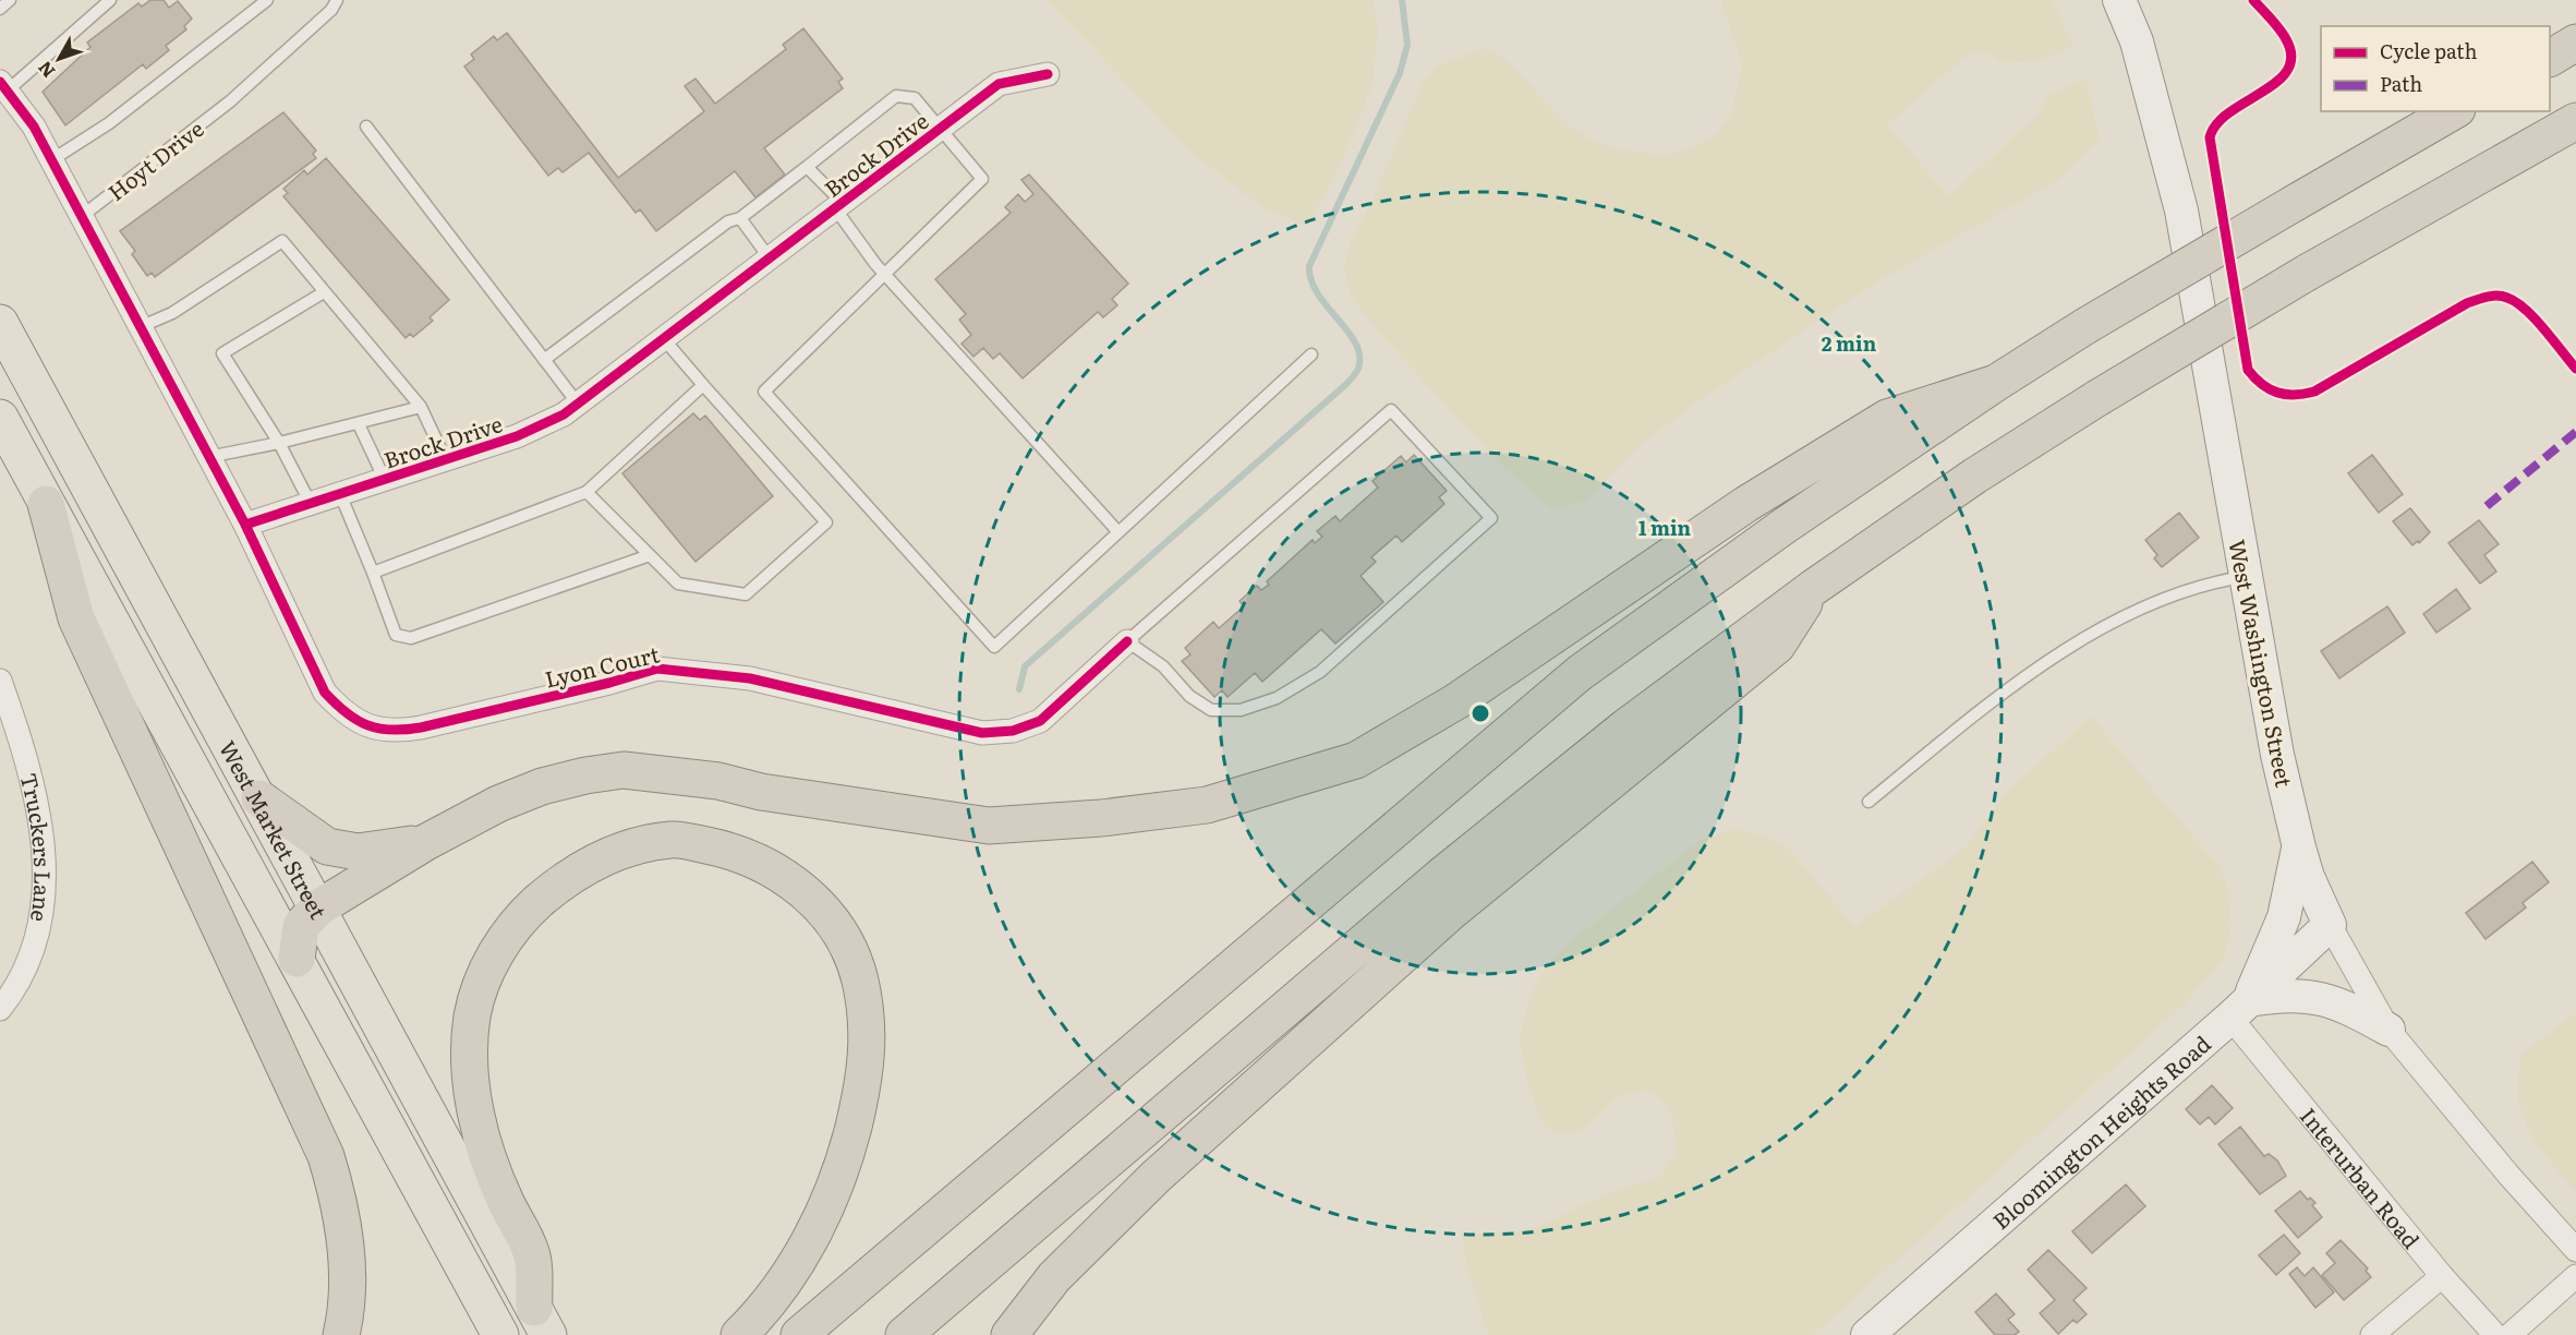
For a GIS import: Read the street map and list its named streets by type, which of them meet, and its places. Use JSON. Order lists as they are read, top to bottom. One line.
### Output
{"streets":{"main road":["West Washington Street","West Market Street","Bloomington Heights Road"],"street":["Brock Drive","Lyon Court","Truckers Lane","Interurban Road"],"lane":["Hoyt Drive"]},"crossings":[["Brock Drive","Lyon Court"],["West Washington Street","Bloomington Heights Road"],["Bloomington Heights Road","Interurban Road"]],"legend":["Cycle path","Path"],"north":"bottom left","rings":["2 min","1 min"]}
